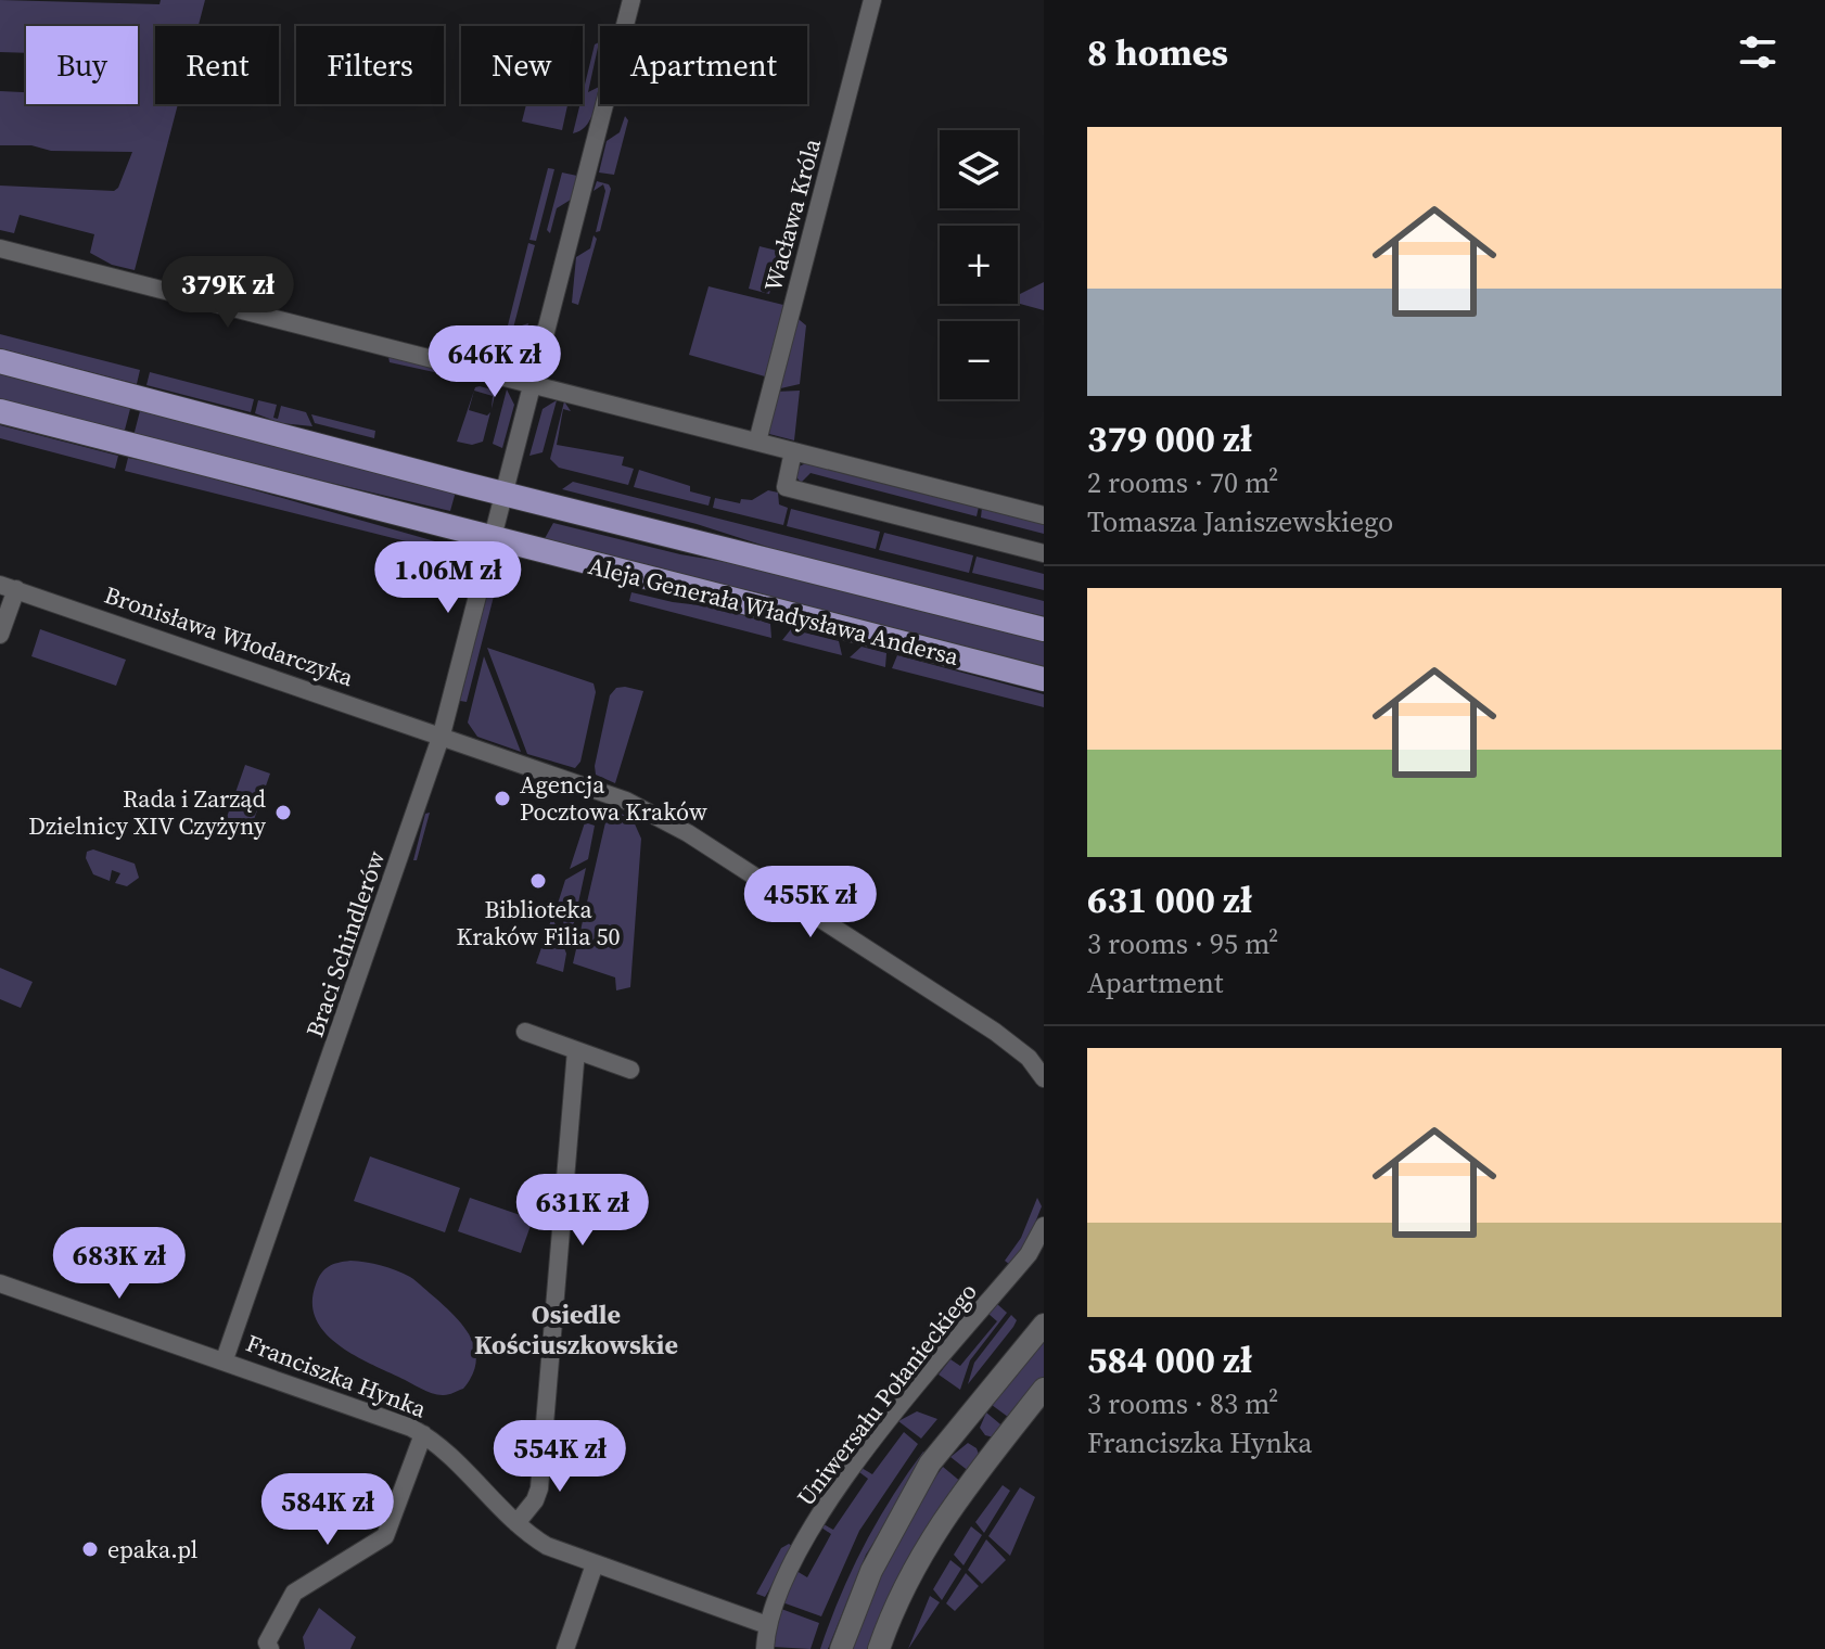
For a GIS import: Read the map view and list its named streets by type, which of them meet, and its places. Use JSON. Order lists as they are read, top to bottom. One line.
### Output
{"streets":{"main road":["Aleja Generała Władysława Andersa"],"street":["Wacława Króla","Bronisława Włodarczyka","Braci Schindlerów","Franciszka Hynka","Uniwersału Połanieckiego"]},"crossings":[["Aleja Generała Władysława Andersa","Braci Schindlerów"],["Bronisława Włodarczyka","Braci Schindlerów"],["Braci Schindlerów","Franciszka Hynka"],["Franciszka Hynka","Uniwersału Połanieckiego"]],"districts":["Osiedle Kościuszkowskie"],"places":["Agencja Pocztowa Kraków","Rada i Zarząd Dzielnicy XIV Czyżyny","Biblioteka Kraków Filia 50","epaka.pl"],"page":{"heading":"8 homes","chip":["Buy","Rent","Filters","New","Apartment"],"list":[{"name":"379 000 zł","note":"2 rooms · 70 m² · Tomasza Janiszewskiego"},{"name":"631 000 zł","note":"3 rooms · 95 m² · Apartment"},{"name":"584 000 zł","note":"3 rooms · 83 m² · Franciszka Hynka"}],"map_buttons":["+","−"],"price":["379K zł","646K zł","1.06M zł","455K zł","631K zł","683K zł","554K zł","584K zł"]}}
